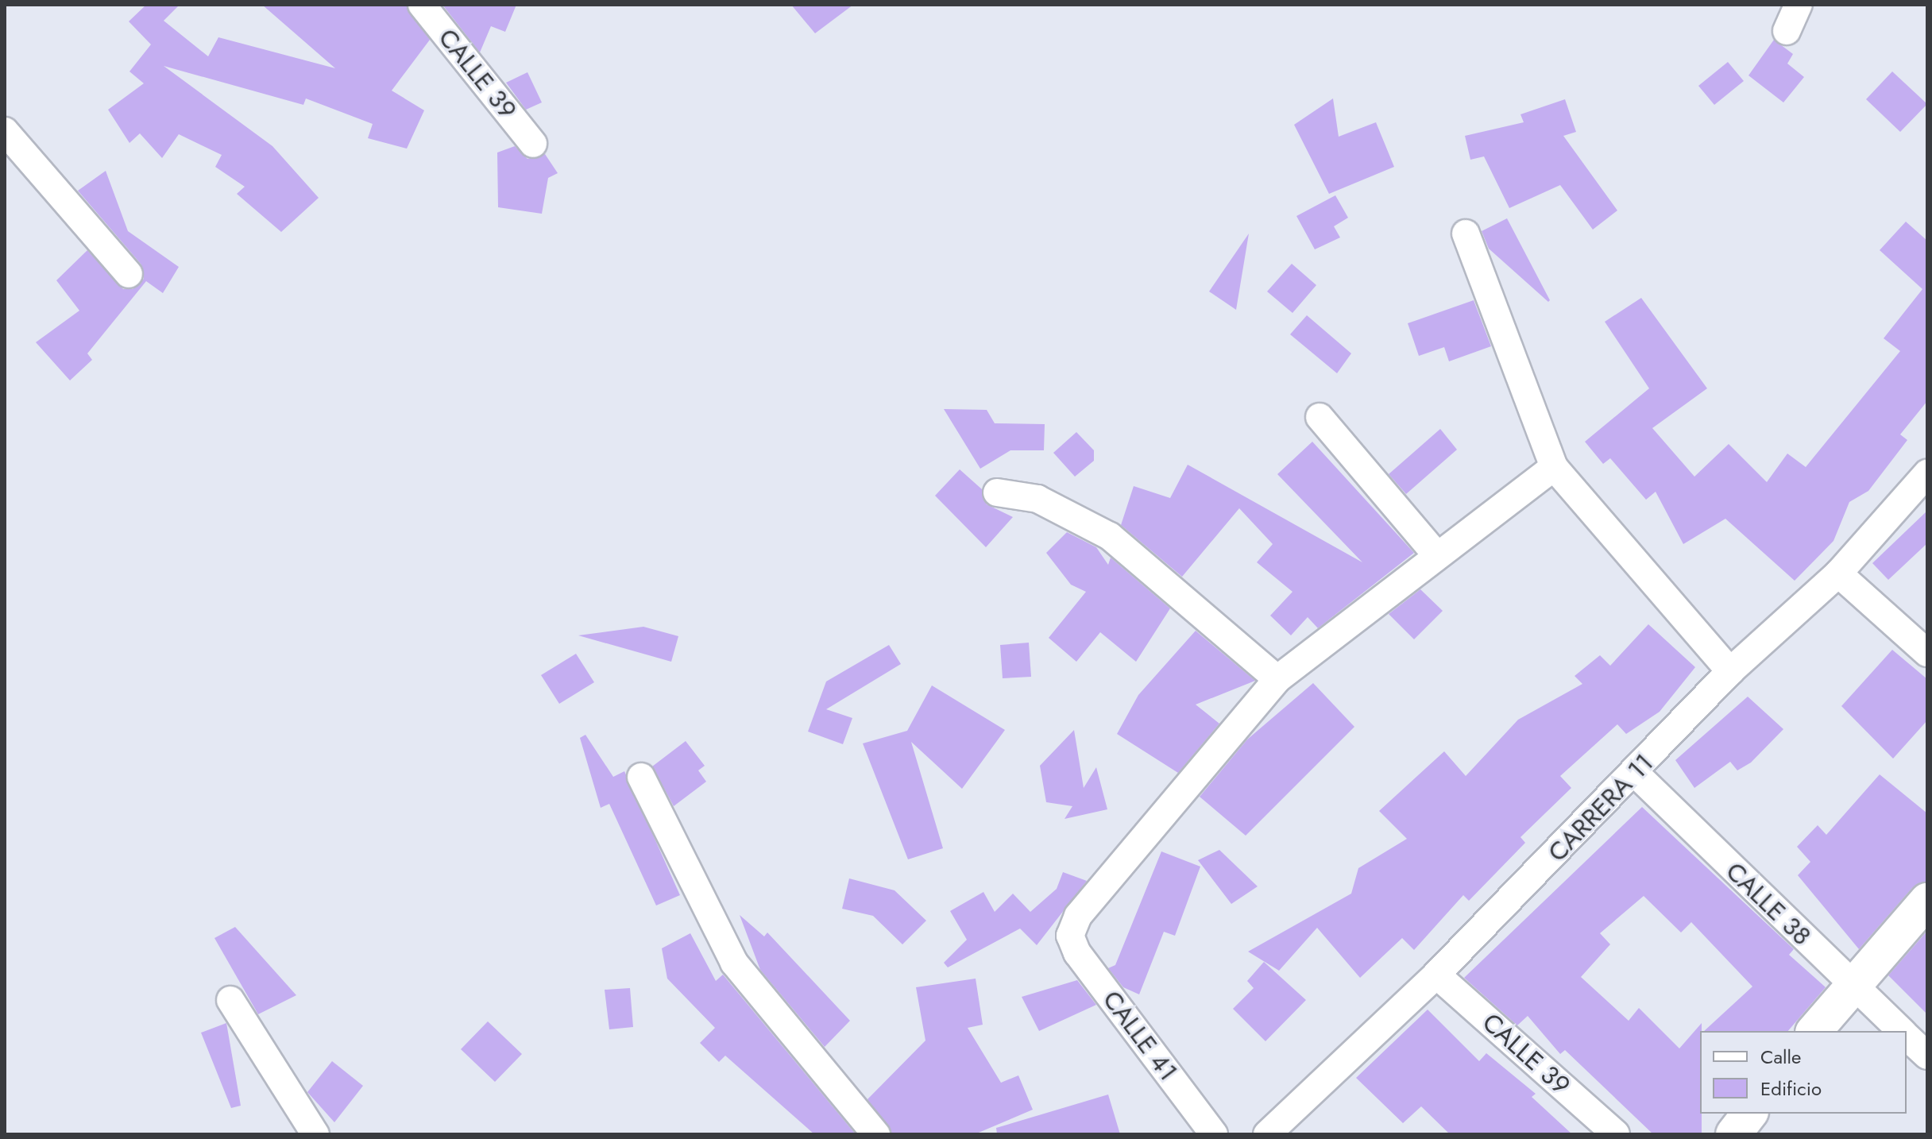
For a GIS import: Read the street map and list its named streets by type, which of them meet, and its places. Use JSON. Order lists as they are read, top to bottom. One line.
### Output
{"streets":{"street":["CALLE 39","CARRERA 11","CALLE 38","CALLE 41"]},"crossings":[["CALLE 39","CARRERA 11"],["CARRERA 11","CALLE 38"]],"legend":["Calle","Edificio"]}
